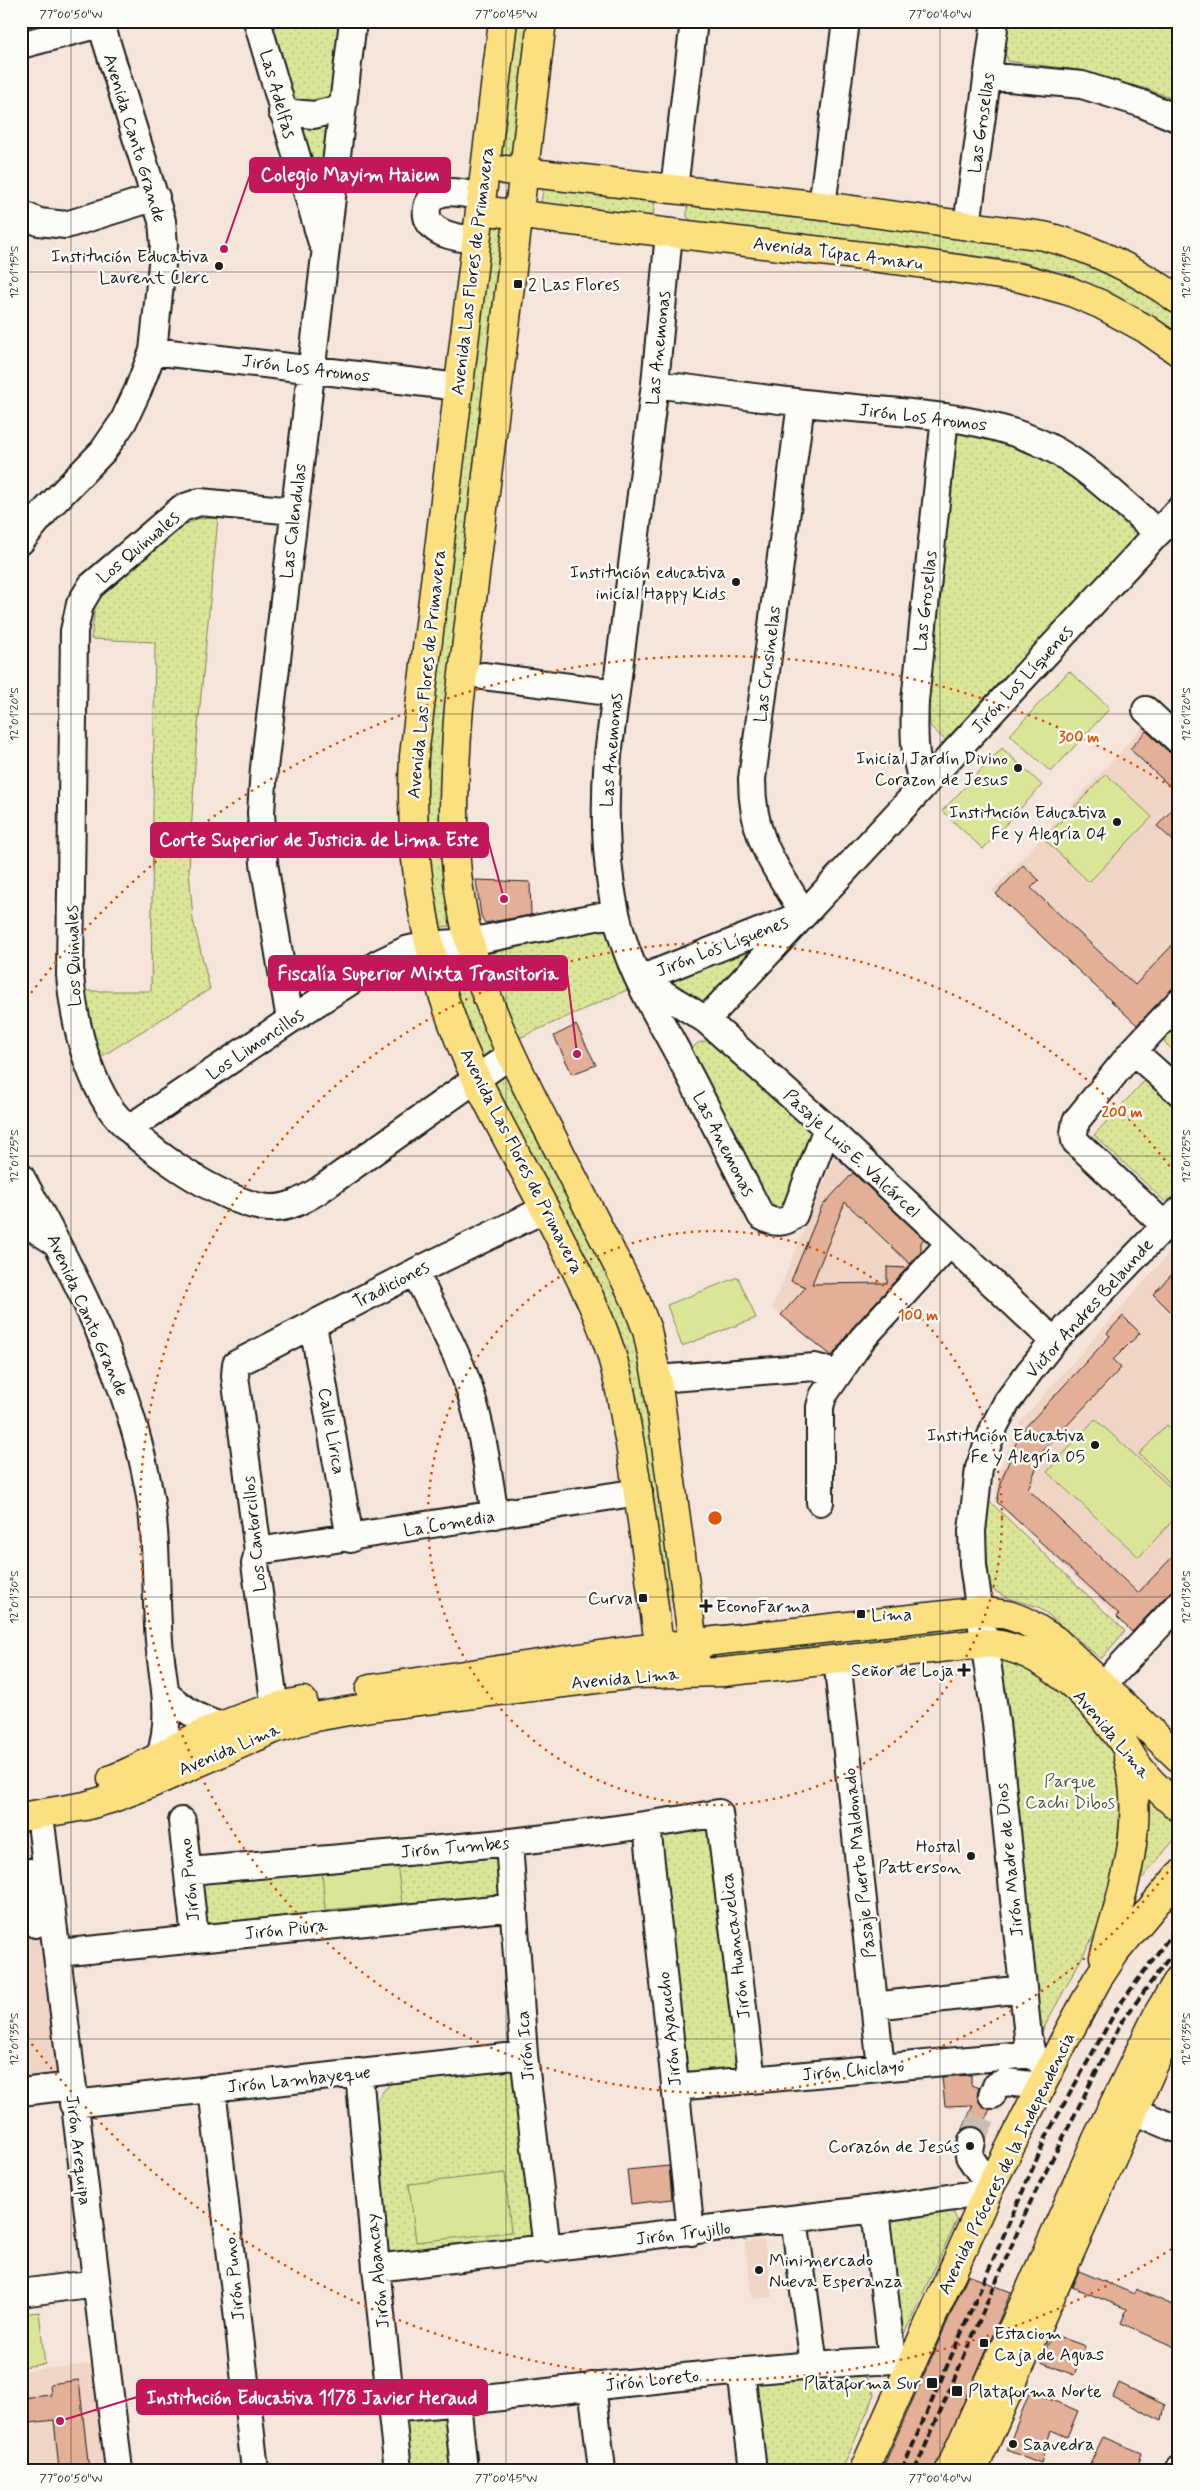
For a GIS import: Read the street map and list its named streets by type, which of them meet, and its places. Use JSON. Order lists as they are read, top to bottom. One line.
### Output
{"streets":{"main road":["Avenida Túpac Amaru","Avenida Las Flores de Primavera","Avenida Lima","Avenida Próceres de la Independencia"],"street":["Las Adelfas","Las Grosellas","Avenida Canto Grande","Las Anemonas","Jirón Los Aromos","Las Calendulas","Los Quinuales","Las Crusinelas","Jirón Los Líquenes","Los Limoncillos","Pasaje Luis E. Valcárcel","Tradiciones","Victor Andres Belaunde","Calle Lírica","La Comedia","Los Cantorcillos","Jirón Tumbes","Jirón Madre de Dios","Pasaje Puerto Maldonado","Jirón Puno","Jirón Piura","Jirón Huancavelica","Jirón Ayacucho","Jirón Ica","Jirón Chiclayo","Jirón Lambayeque","Jirón Arequipa","Jirón Trujillo","Jirón Abancay","Jirón Loreto"]},"crossings":[["Las Adelfas","Las Calendulas"],["Las Grosellas","Jirón Los Aromos"],["Las Grosellas","Jirón Los Líquenes"],["Avenida Canto Grande","Jirón Los Aromos"],["Avenida Canto Grande","Avenida Lima"],["Avenida Túpac Amaru","Avenida Las Flores de Primavera"],["Avenida Túpac Amaru","Las Anemonas"],["Avenida Las Flores de Primavera","Jirón Los Aromos"],["Avenida Las Flores de Primavera","Los Quinuales"],["Avenida Las Flores de Primavera","Los Limoncillos"],["Avenida Las Flores de Primavera","Tradiciones"],["Avenida Las Flores de Primavera","La Comedia"],["Avenida Las Flores de Primavera","Avenida Lima"],["Las Anemonas","Jirón Los Aromos"],["Las Anemonas","Jirón Los Líquenes"],["Las Anemonas","Los Limoncillos"],["Las Anemonas","Pasaje Luis E. Valcárcel"],["Jirón Los Aromos","Las Calendulas"],["Jirón Los Aromos","Las Crusinelas"],["Jirón Los Aromos","Jirón Los Líquenes"],["Las Calendulas","Los Quinuales"],["Las Calendulas","Los Limoncillos"],["Los Quinuales","Los Limoncillos"],["Las Crusinelas","Jirón Los Líquenes"],["Jirón Los Líquenes","Pasaje Luis E. Valcárcel"],["Pasaje Luis E. Valcárcel","Victor Andres Belaunde"],["Tradiciones","Calle Lírica"],["Tradiciones","Los Cantorcillos"],["Victor Andres Belaunde","Avenida Lima"],["Victor Andres Belaunde","Jirón Madre de Dios"],["Calle Lírica","La Comedia"],["La Comedia","Los Cantorcillos"],["Los Cantorcillos","Avenida Lima"],["Avenida Lima","Jirón Madre de Dios"],["Avenida Lima","Pasaje Puerto Maldonado"],["Avenida Lima","Jirón Arequipa"],["Jirón Tumbes","Jirón Puno"],["Jirón Tumbes","Jirón Huancavelica"],["Jirón Tumbes","Jirón Ayacucho"],["Jirón Tumbes","Jirón Ica"],["Jirón Madre de Dios","Jirón Chiclayo"],["Jirón Madre de Dios","Avenida Próceres de la Independencia"],["Pasaje Puerto Maldonado","Jirón Chiclayo"],["Jirón Puno","Jirón Piura"],["Jirón Puno","Jirón Lambayeque"],["Jirón Piura","Jirón Ica"],["Jirón Piura","Jirón Arequipa"],["Jirón Huancavelica","Jirón Chiclayo"],["Jirón Ayacucho","Jirón Chiclayo"],["Jirón Ayacucho","Jirón Trujillo"],["Jirón Ica","Jirón Lambayeque"],["Jirón Ica","Jirón Trujillo"],["Jirón Chiclayo","Avenida Próceres de la Independencia"],["Jirón Lambayeque","Jirón Arequipa"],["Jirón Lambayeque","Jirón Abancay"],["Avenida Próceres de la Independencia","Jirón Trujillo"],["Avenida Próceres de la Independencia","Jirón Loreto"],["Jirón Trujillo","Jirón Abancay"],["Jirón Abancay","Jirón Loreto"]],"parks":["Parque Cachi Dibos"],"places":{"other":["Colegio Mayim Haiem","Institución Educativa Laurent Clerc","Institución educativa inicial Happy Kids","Inicial Jardín Divino Corazon de Jesus","Institución Educativa Fe y Alegría 04","Corte Superior de Justicia de Lima Este","Fiscalía Superior Mixta Transitoria","Institución Educativa Fe y Alegría 05","Hostal Patterson","Corazón de Jesús","Minimercado Nueva Esperanza","Institución Educativa 1178 Javier Heraud","Saavedra"],"transit":["2 Las Flores","Curva","Lima","Estaciom Caja de Aguas","Plataforma Sur","Plataforma Norte"],"health":["EconoFarma","Señor de Loja"]},"coordinates":["77°00'50\"W","77°00'45\"W","77°00'40\"W","12°01'15\"S","12°01'20\"S","12°01'25\"S","12°01'30\"S","12°01'35\"S"],"rings":["300 m","200 m","100 m"]}
